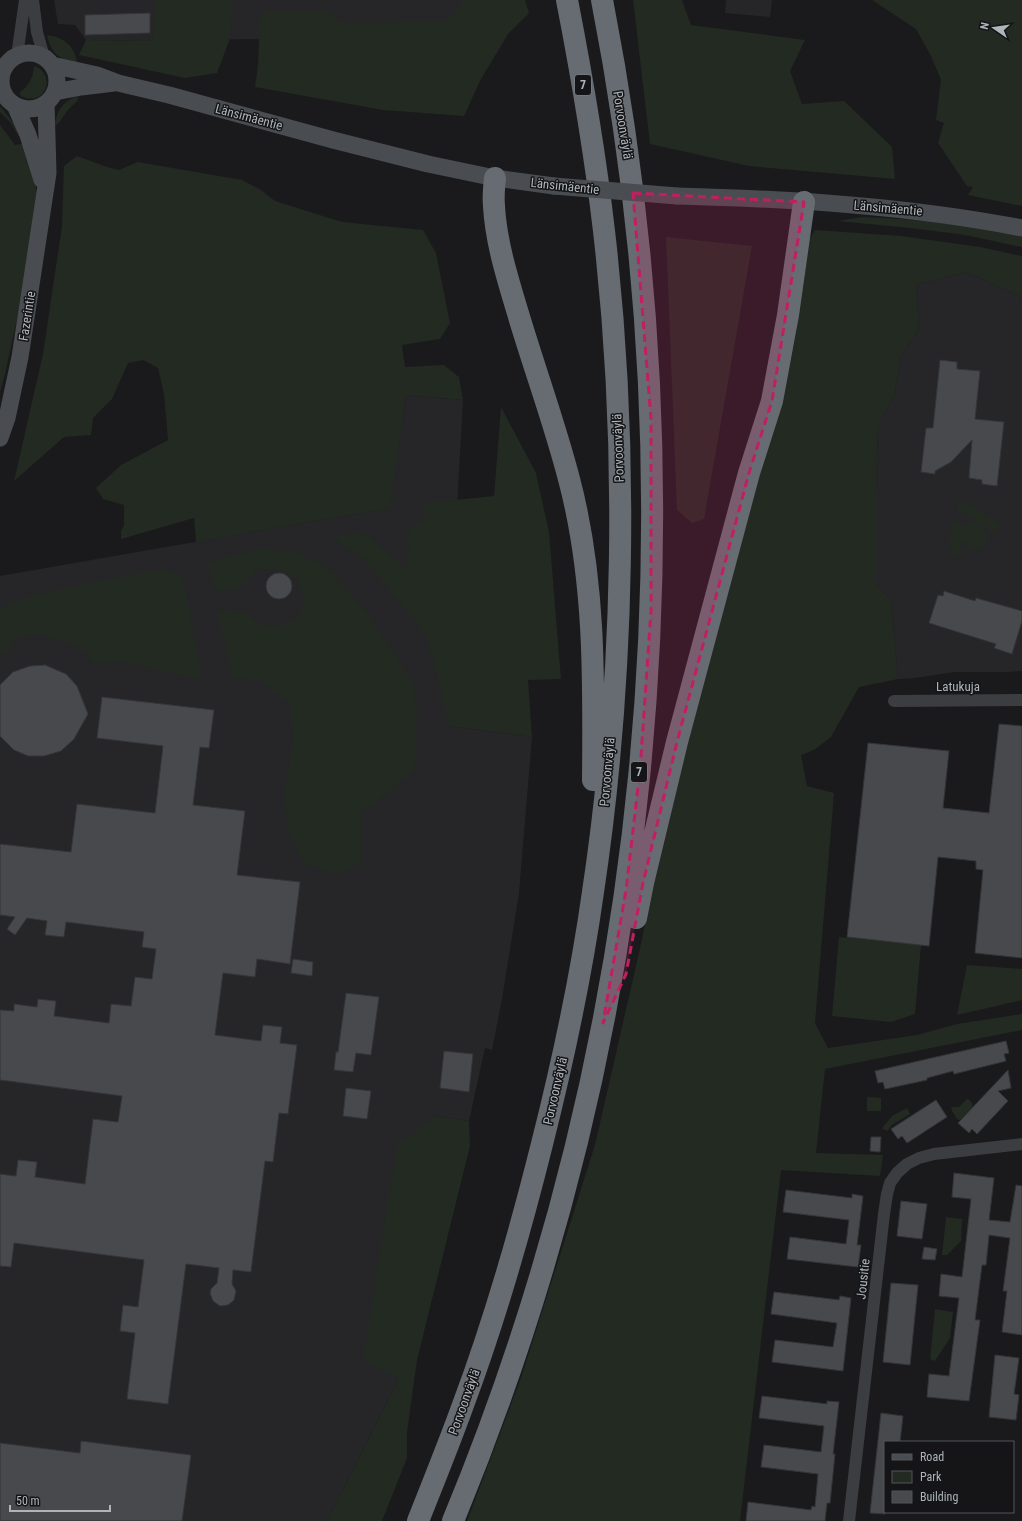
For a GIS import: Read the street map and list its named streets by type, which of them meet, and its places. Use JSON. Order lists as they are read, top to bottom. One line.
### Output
{"streets":{"highway":["7","Porvoonväylä"],"main road":["Länsimäentie","Fazerintie"],"street":["Latukuja","Jousitie"]},"crossings":[["Länsimäentie","Fazerintie"]],"legend":["Road","Park","Building"],"scale_bar":"50 m","north":"left"}
